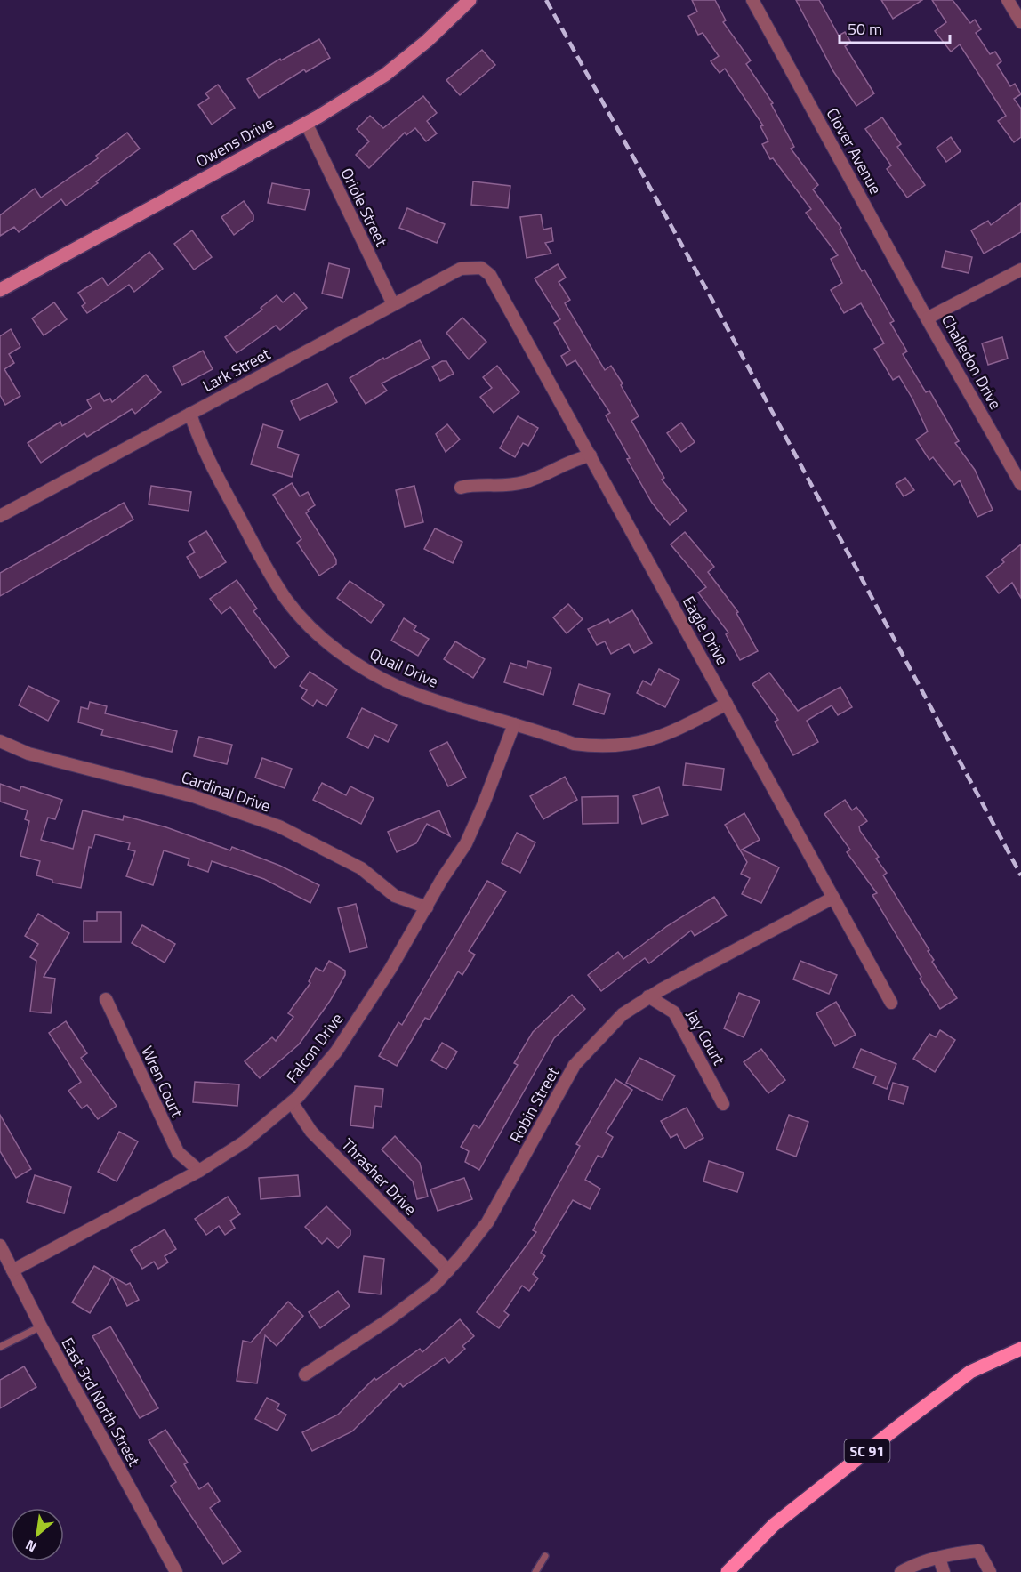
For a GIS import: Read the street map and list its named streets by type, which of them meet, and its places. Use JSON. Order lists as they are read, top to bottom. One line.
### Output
{"streets":{"main road":["SC 91"],"street":["Owens Drive","Clover Avenue","Oriole Street","Challedon Drive","Lark Street","Eagle Drive","Quail Drive","Cardinal Drive","Jay Court","Falcon Drive","Wren Court","Robin Street","Thrasher Drive","East 3rd North Street"]},"crossings":[["Owens Drive","Oriole Street"],["Clover Avenue","Challedon Drive"],["Oriole Street","Lark Street"],["Lark Street","Eagle Drive"],["Lark Street","Quail Drive"],["Eagle Drive","Quail Drive"],["Eagle Drive","Robin Street"],["Quail Drive","Falcon Drive"],["Cardinal Drive","Falcon Drive"],["Jay Court","Robin Street"],["Falcon Drive","Wren Court"],["Falcon Drive","Thrasher Drive"],["Falcon Drive","East 3rd North Street"],["Robin Street","Thrasher Drive"]],"scale_bar":"50 m","north":"bottom left"}
